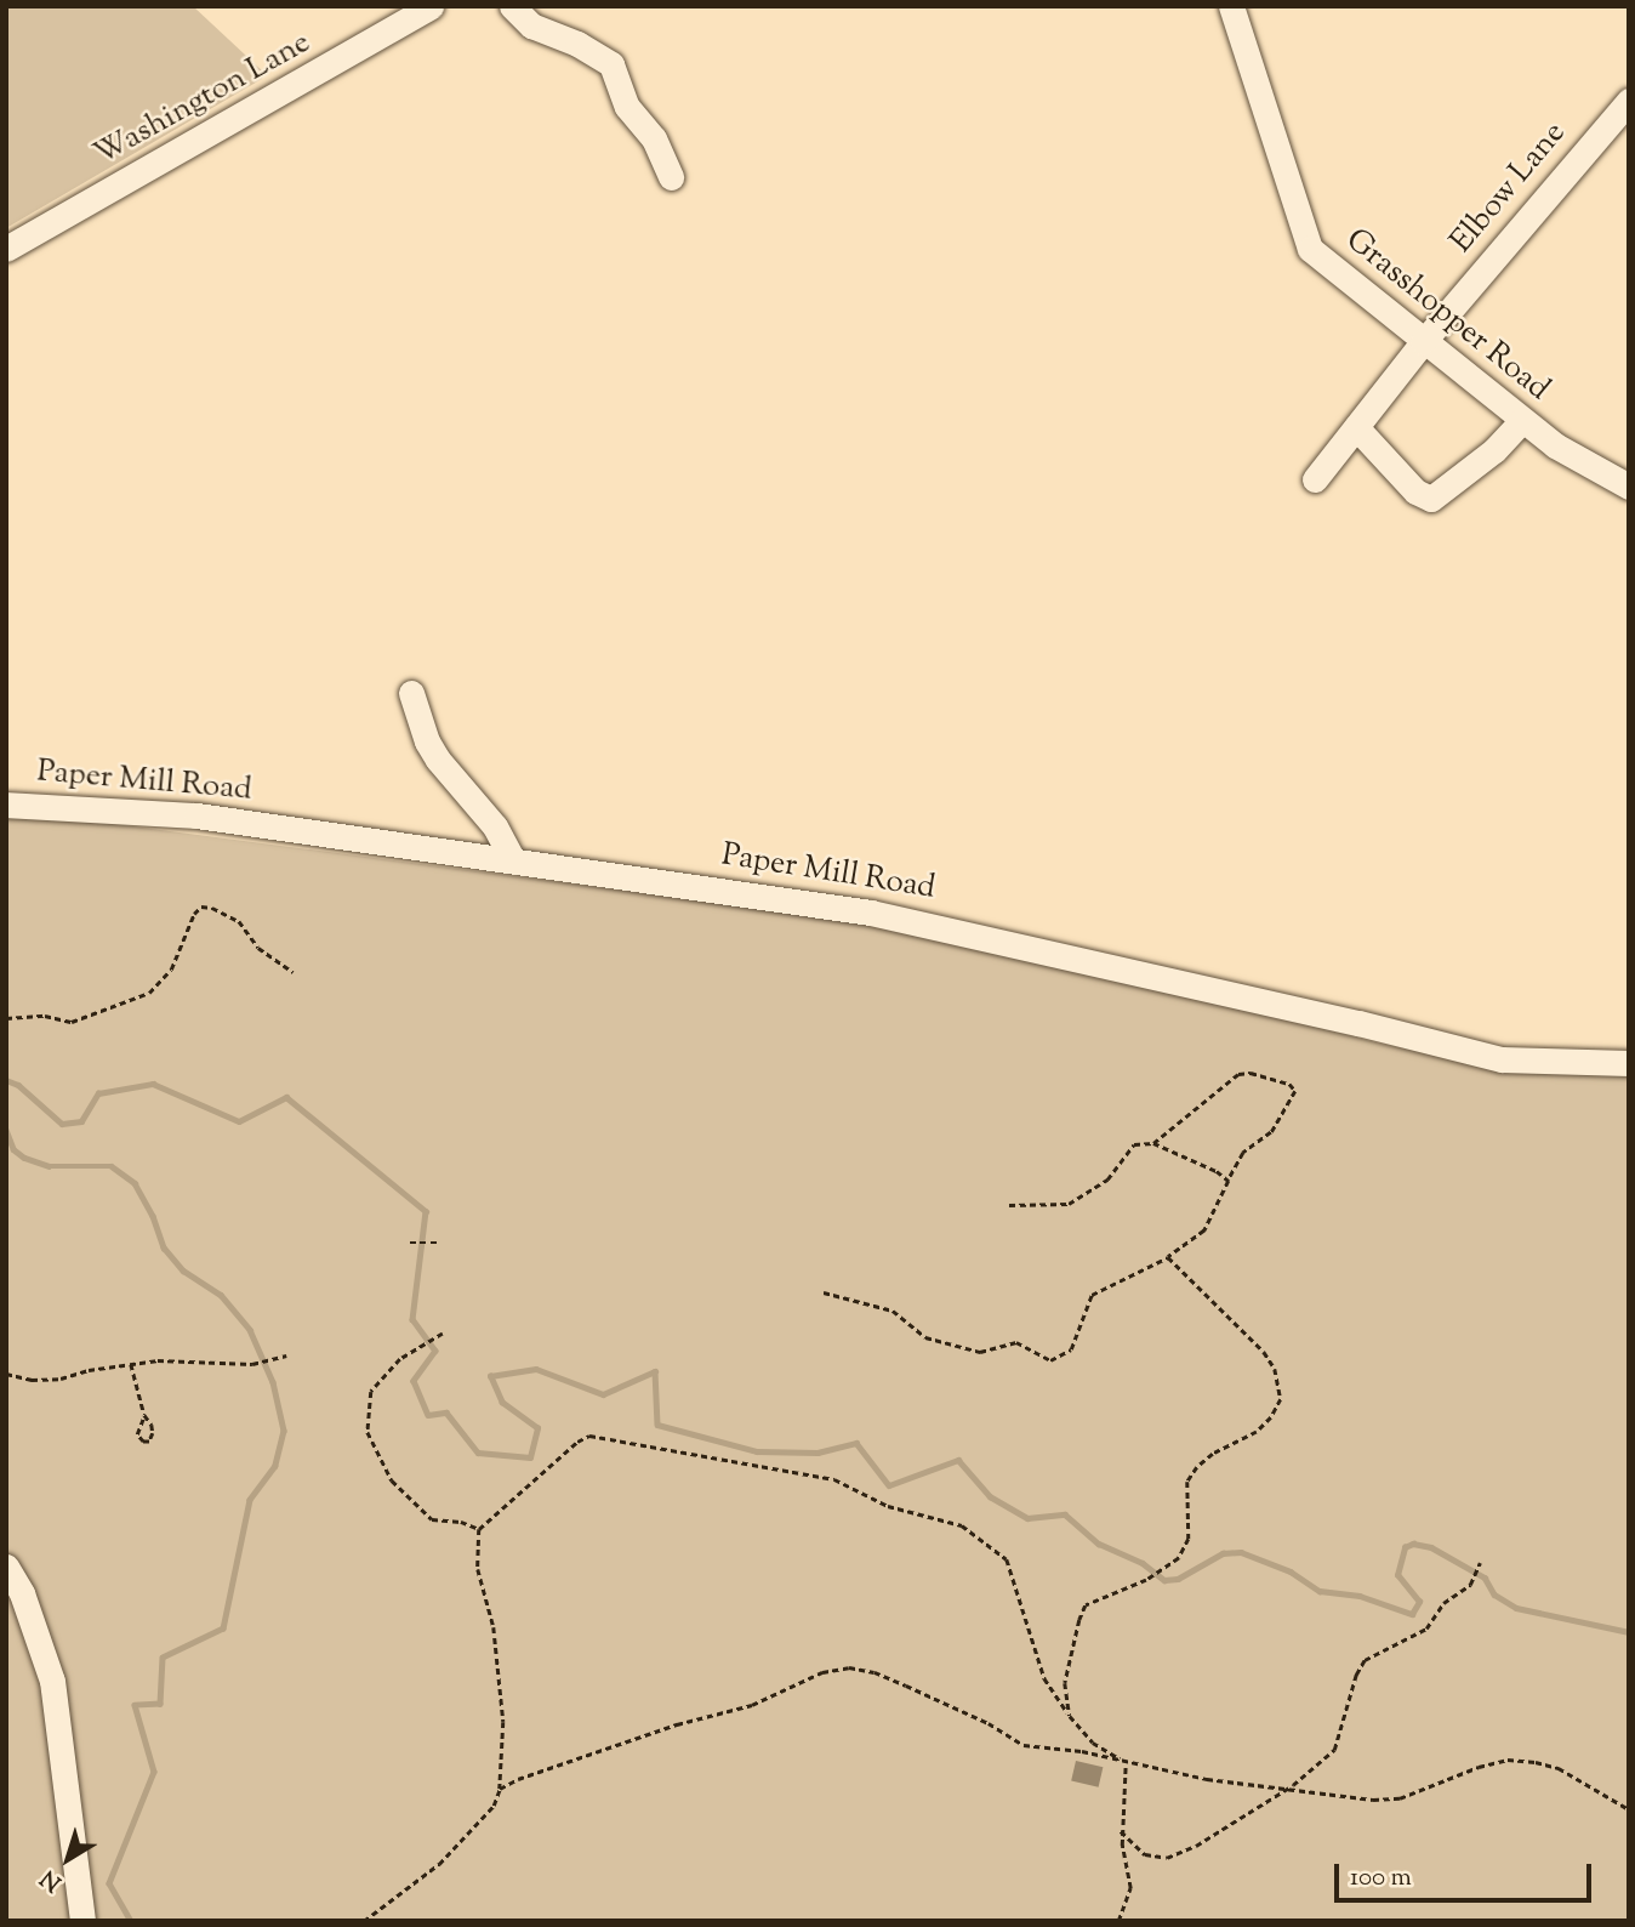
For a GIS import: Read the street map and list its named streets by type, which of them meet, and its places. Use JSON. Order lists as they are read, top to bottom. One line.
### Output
{"streets":{"street":["Washington Lane","Elbow Lane","Grasshopper Road","Paper Mill Road"]},"crossings":[["Elbow Lane","Grasshopper Road"]],"scale_bar":"100 m","north":"bottom left"}
